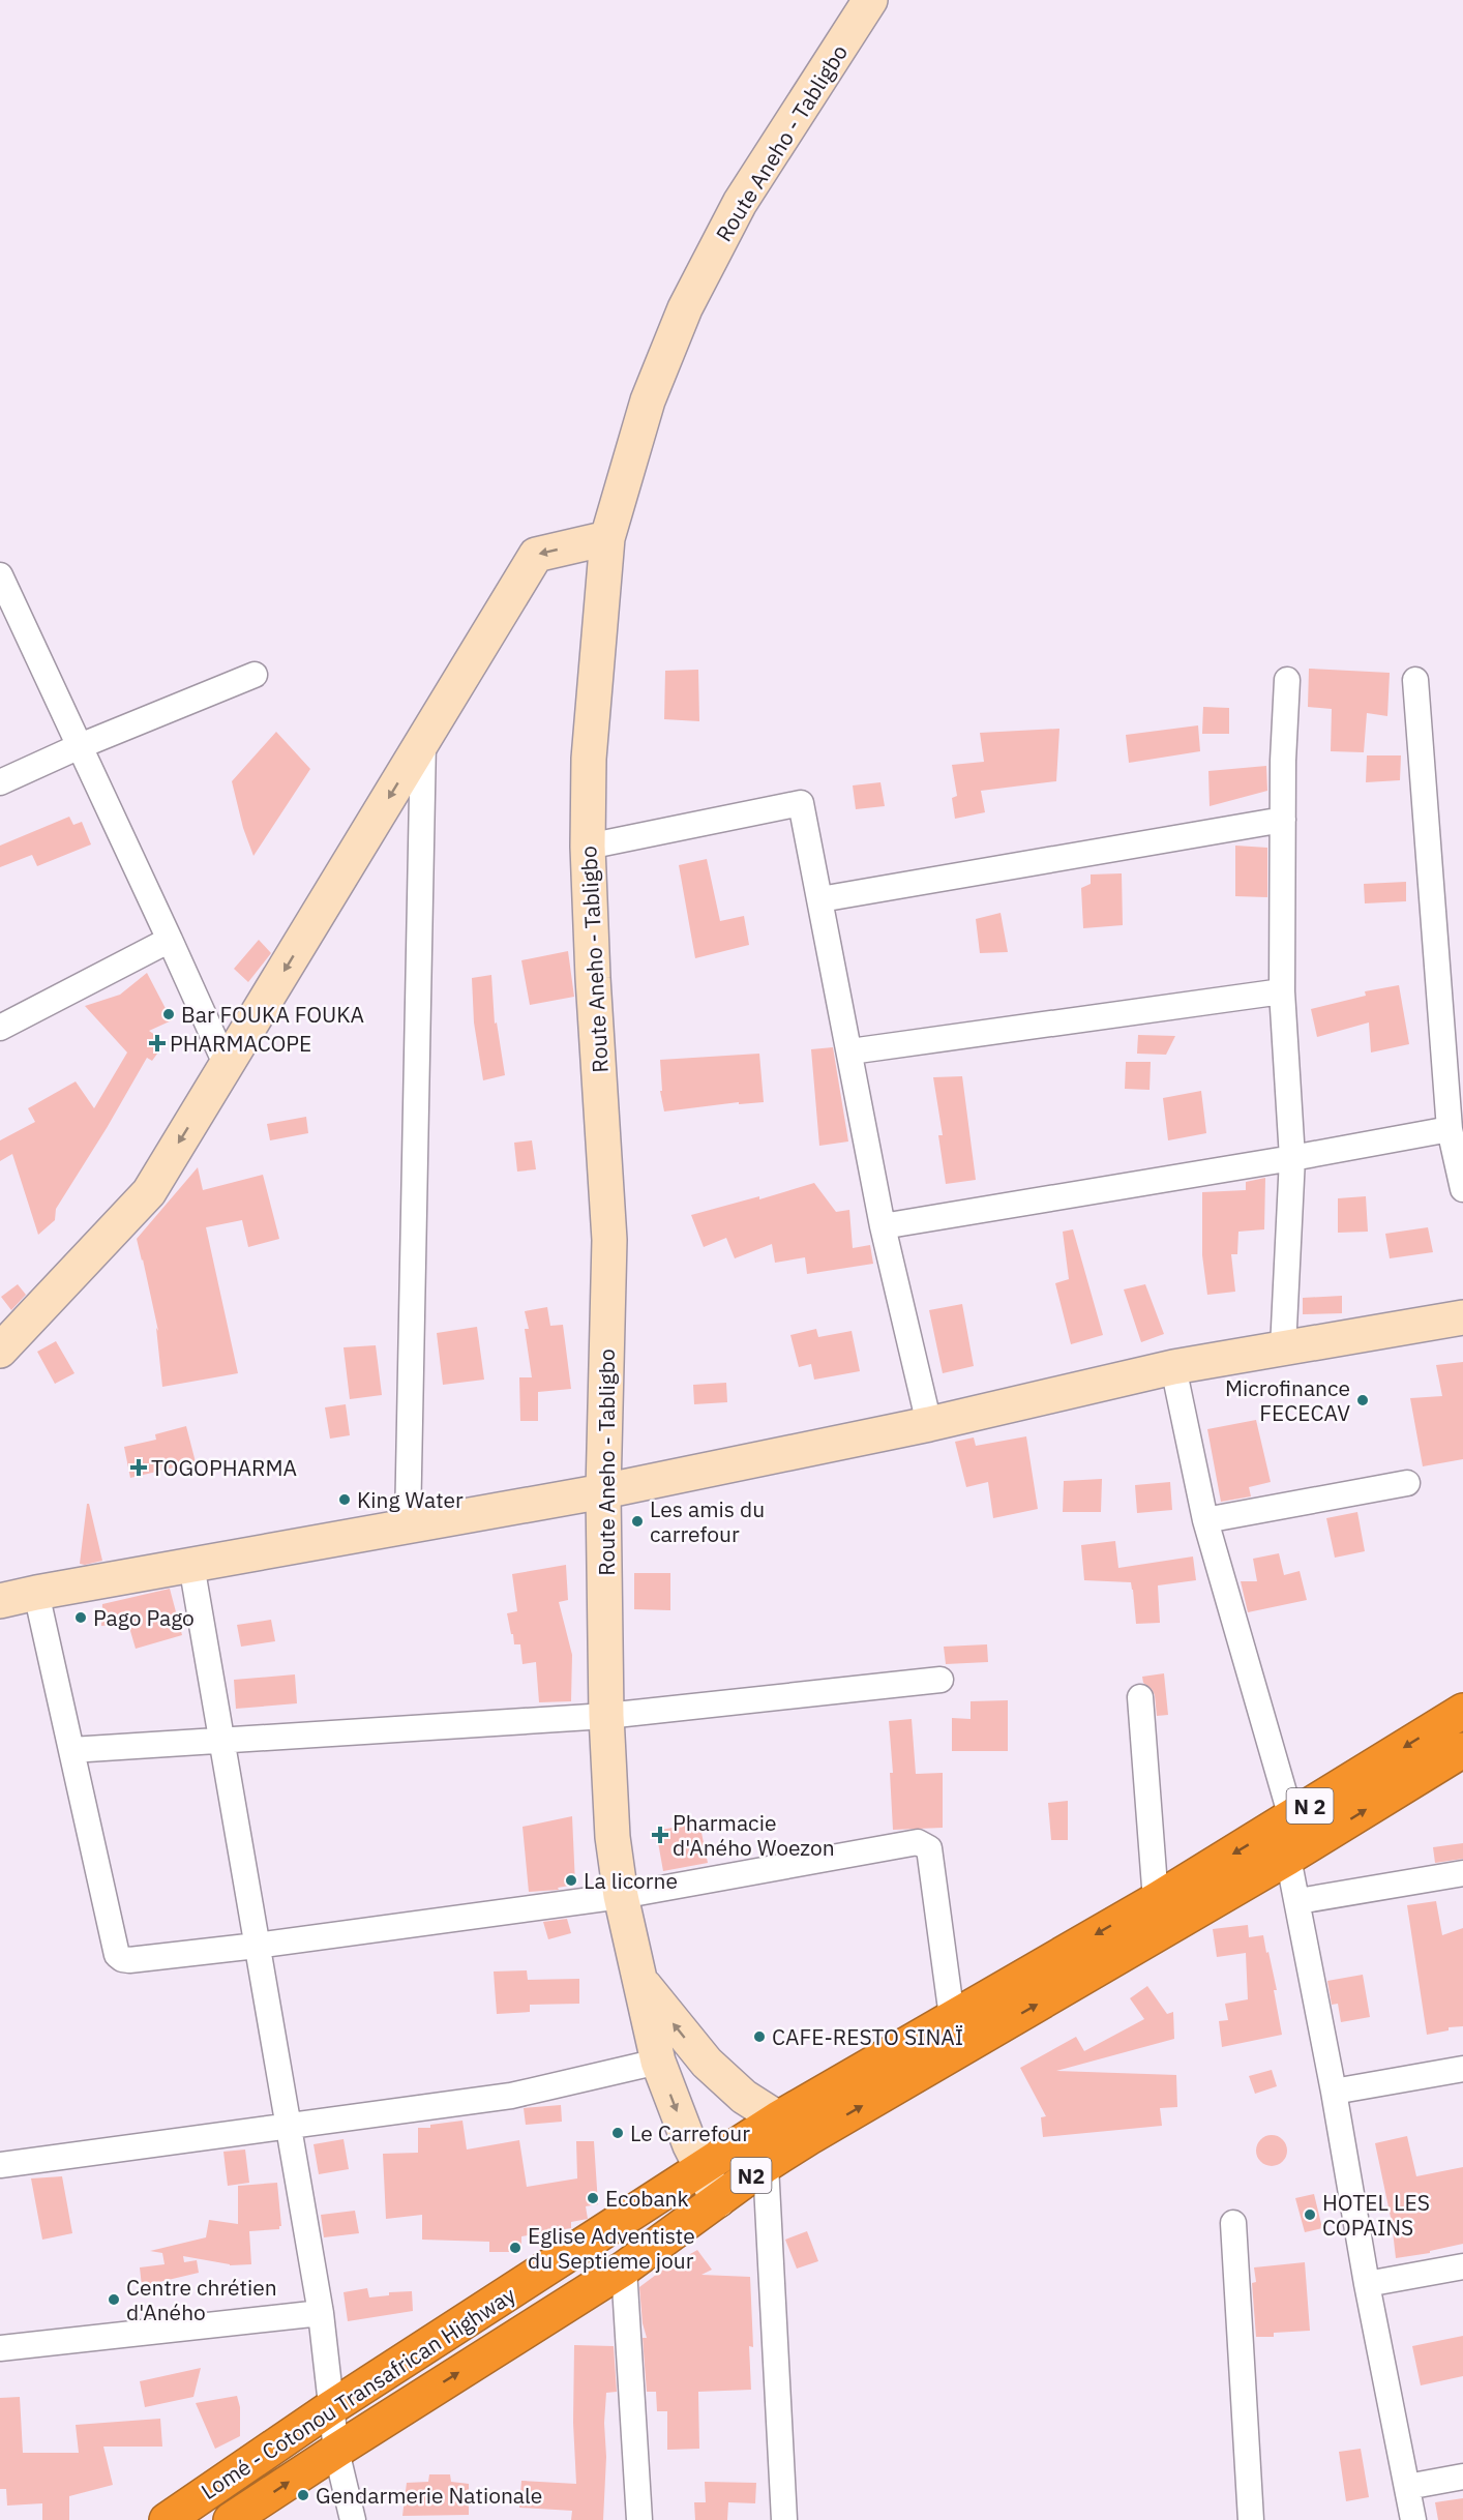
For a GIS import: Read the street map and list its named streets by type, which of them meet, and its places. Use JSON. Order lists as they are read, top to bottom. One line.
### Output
{"streets":{"highway":["N 2","N2","Lomé - Cotonou Transafrican Highway"],"street":["Route Aneho - Tabligbo"]},"crossings":[["Route Aneho - Tabligbo","N2"],["Route Aneho - Tabligbo","Lomé - Cotonou Transafrican Highway"],["N 2","N2"],["N 2","Lomé - Cotonou Transafrican Highway"]],"places":{"other":["Bar FOUKA FOUKA","Microfinance FECECAV","King Water","Les amis du carrefour","Pago Pago","La licorne","CAFE-RESTO SINAÏ","Le Carrefour","Ecobank","HOTEL LES COPAINS","Eglise Adventiste du Septieme jour","Centre chrétien d'Aného","Gendarmerie Nationale"],"health":["PHARMACOPE","TOGOPHARMA","Pharmacie d'Aného Woezon"]}}
